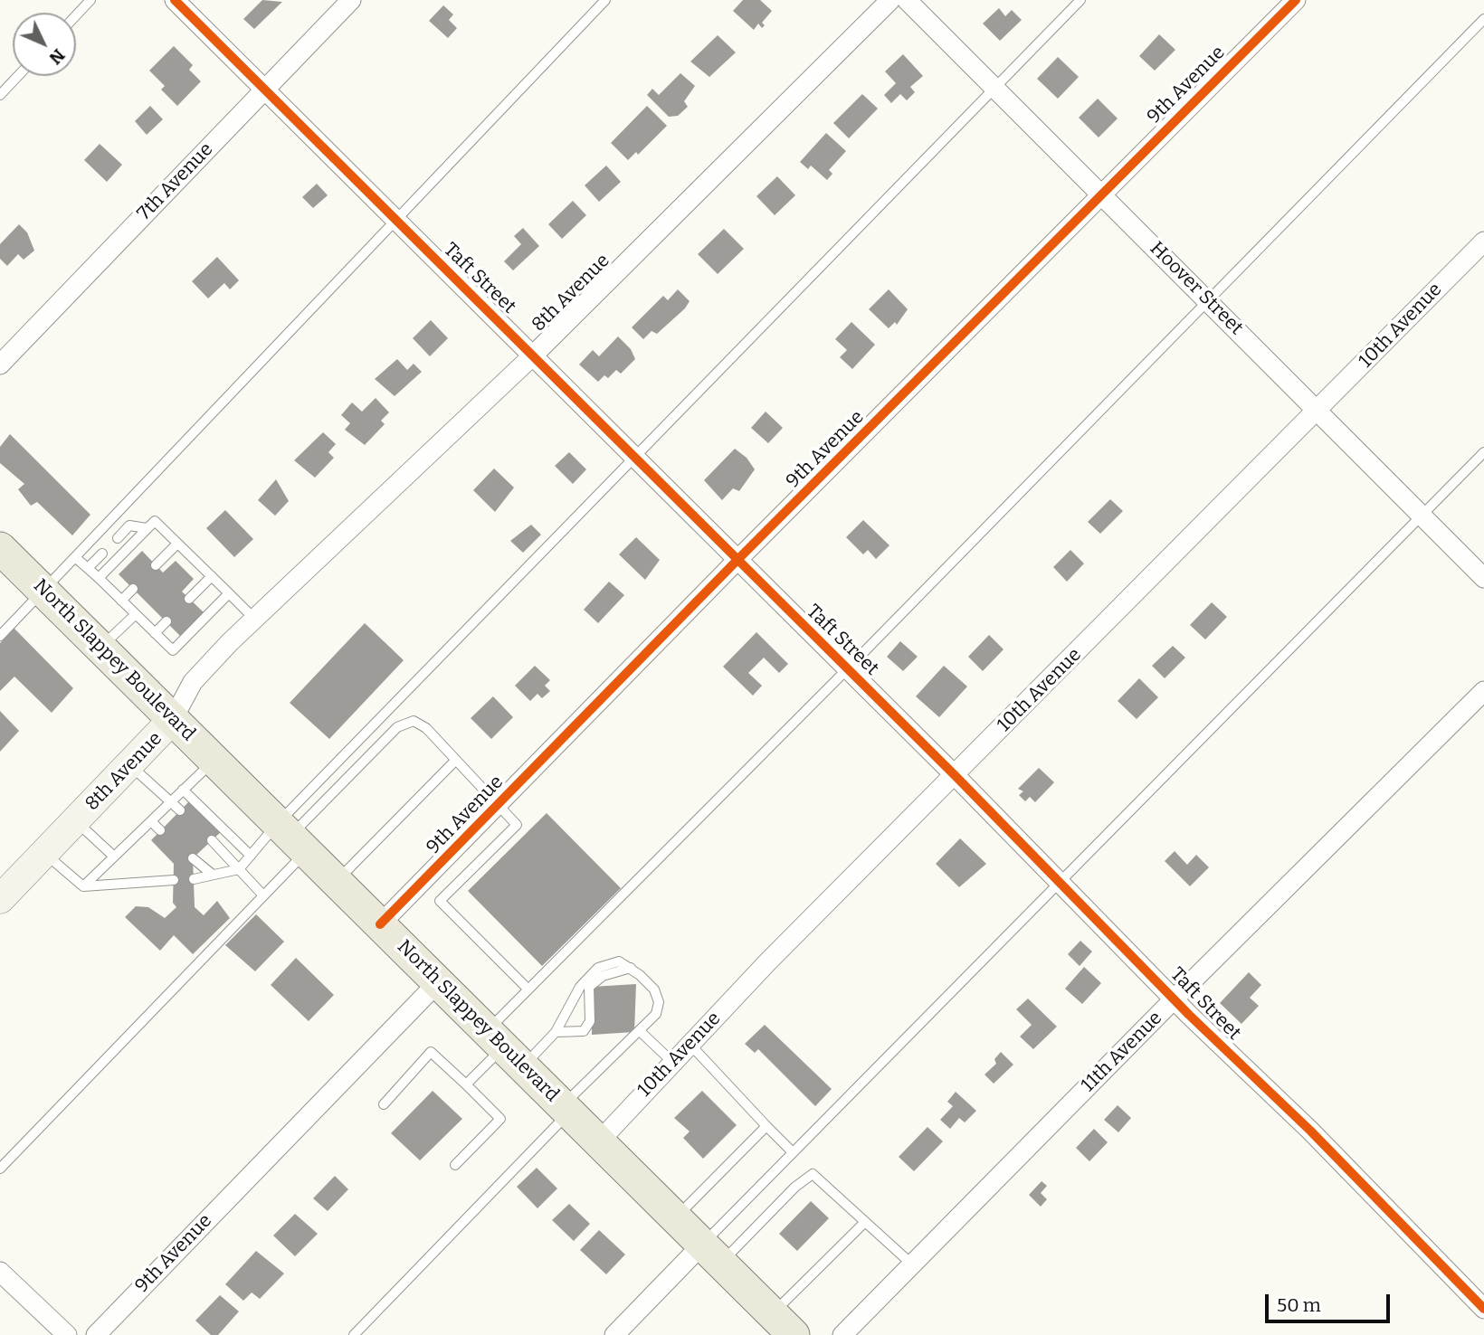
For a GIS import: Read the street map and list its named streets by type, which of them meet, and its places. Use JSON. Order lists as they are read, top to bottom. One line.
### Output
{"streets":{"main road":["North Slappey Boulevard"],"street":["9th Avenue","7th Avenue","Taft Street","Hoover Street","8th Avenue","10th Avenue","11th Avenue"]},"crossings":[["9th Avenue","Taft Street"],["9th Avenue","Hoover Street"],["9th Avenue","North Slappey Boulevard"],["7th Avenue","Taft Street"],["Taft Street","8th Avenue"],["Taft Street","10th Avenue"],["Taft Street","11th Avenue"],["Hoover Street","10th Avenue"],["8th Avenue","North Slappey Boulevard"],["10th Avenue","North Slappey Boulevard"]],"scale_bar":"50 m","north":"bottom right"}
